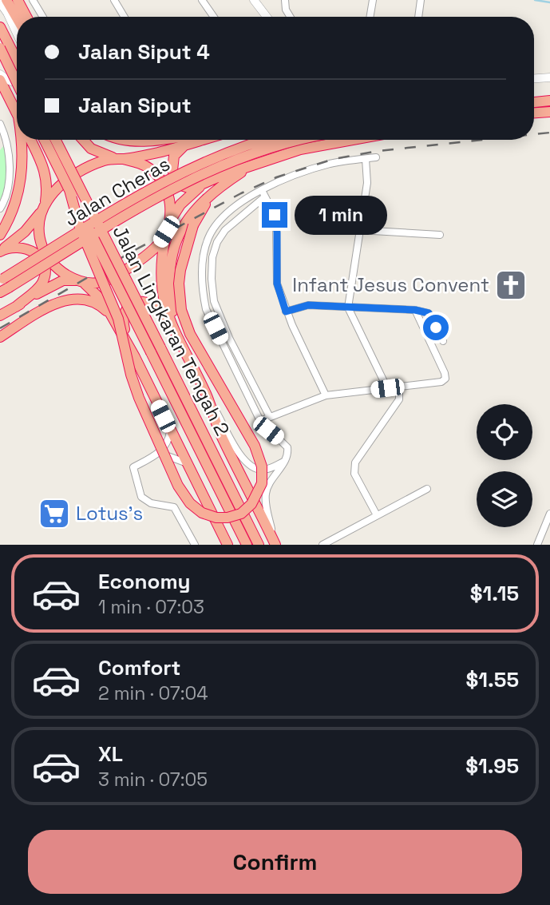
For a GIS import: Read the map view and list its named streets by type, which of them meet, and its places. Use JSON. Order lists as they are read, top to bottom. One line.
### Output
{"streets":{"highway":["Jalan Cheras","Jalan Lingkaran Tengah 2"]},"places":{"church":["Infant Jesus Convent"],"supermarket":["Lotus's"]},"page":{"banner":["Jalan Siput 4","Jalan Siput"],"bubble":"1 min","list":[{"name":"Economy","note":"1 min · 07:03","value":"$1.15"},{"name":"Comfort","note":"2 min · 07:04","value":"$1.55"},{"name":"XL","note":"3 min · 07:05","value":"$1.95"}],"buttons":"Confirm"}}
